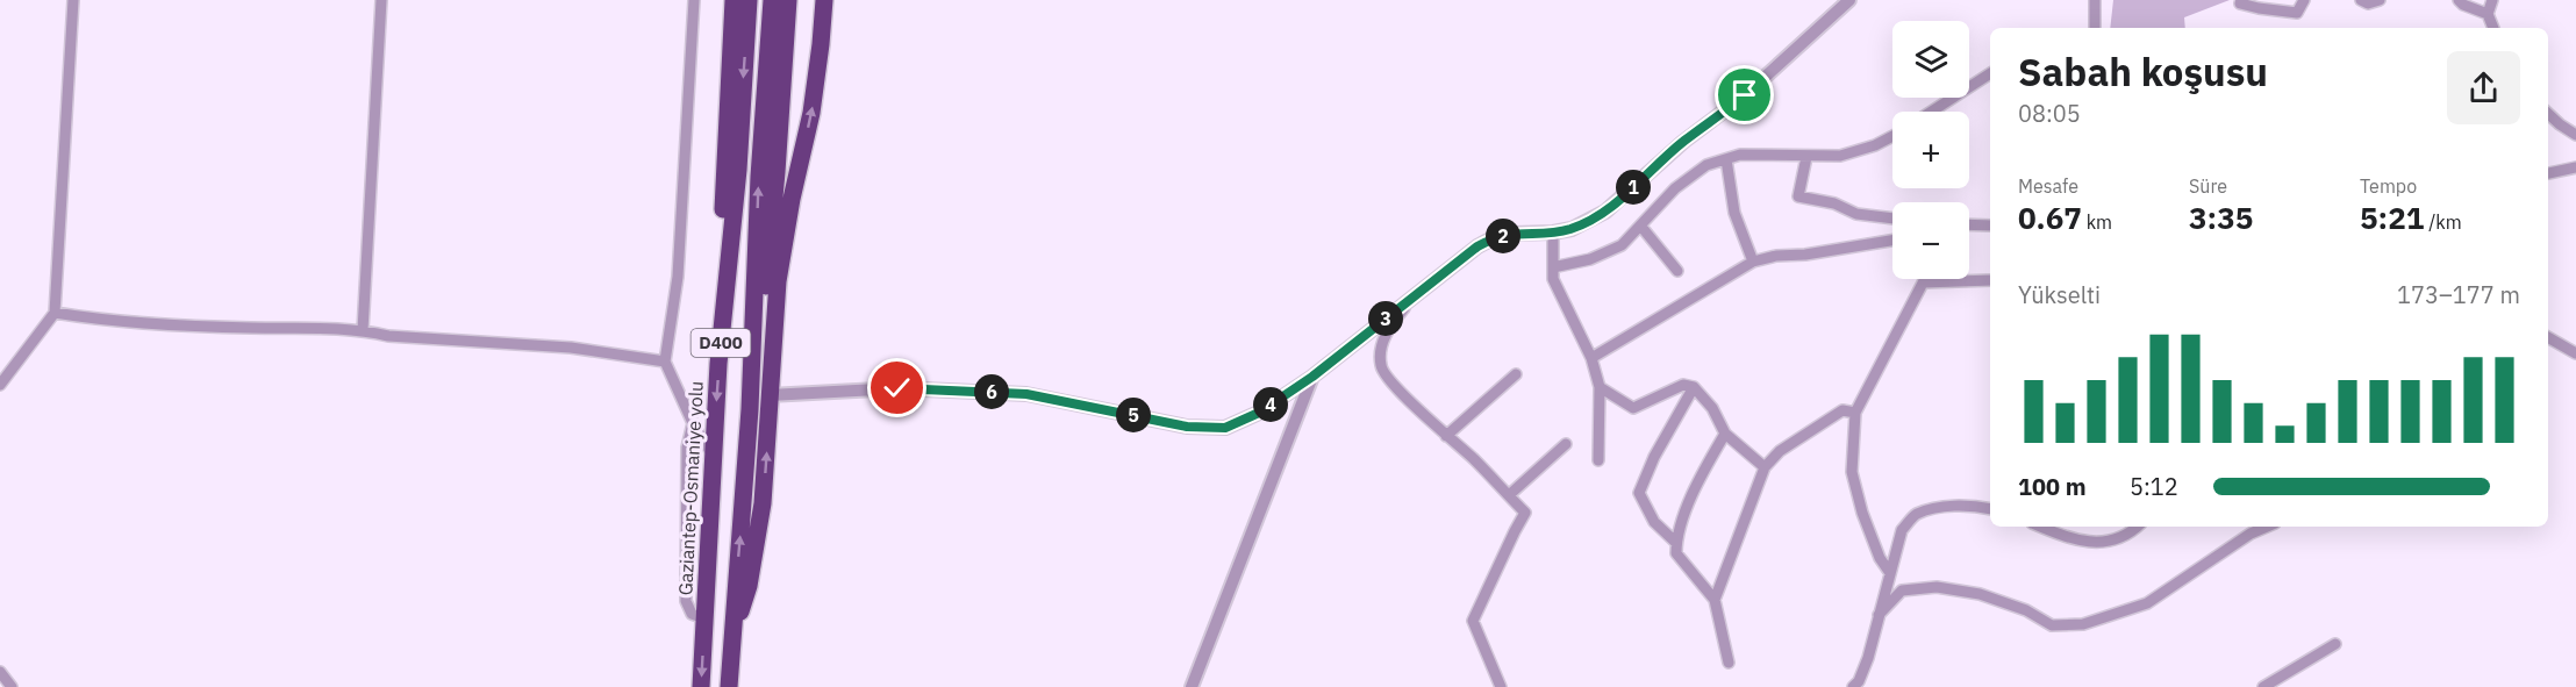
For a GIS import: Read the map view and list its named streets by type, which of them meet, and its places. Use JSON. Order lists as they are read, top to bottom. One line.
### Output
{"streets":{"highway":["D400","Gaziantep-Osmaniye yolu"]},"crossings":[["D400","Gaziantep-Osmaniye yolu"]],"page":{"map_buttons":["+","−"],"heading":["Sabah koşusu","08:05"],"stats":[["Mesafe","0.67 km"],["Süre","3:35"],["Tempo","5:21 /km"]],"pins":["1","2","3","6","4","5"],"chart":["Yükselti","173–177 m"],"list":[{"name":"100 m","note":"5:12"}]}}
